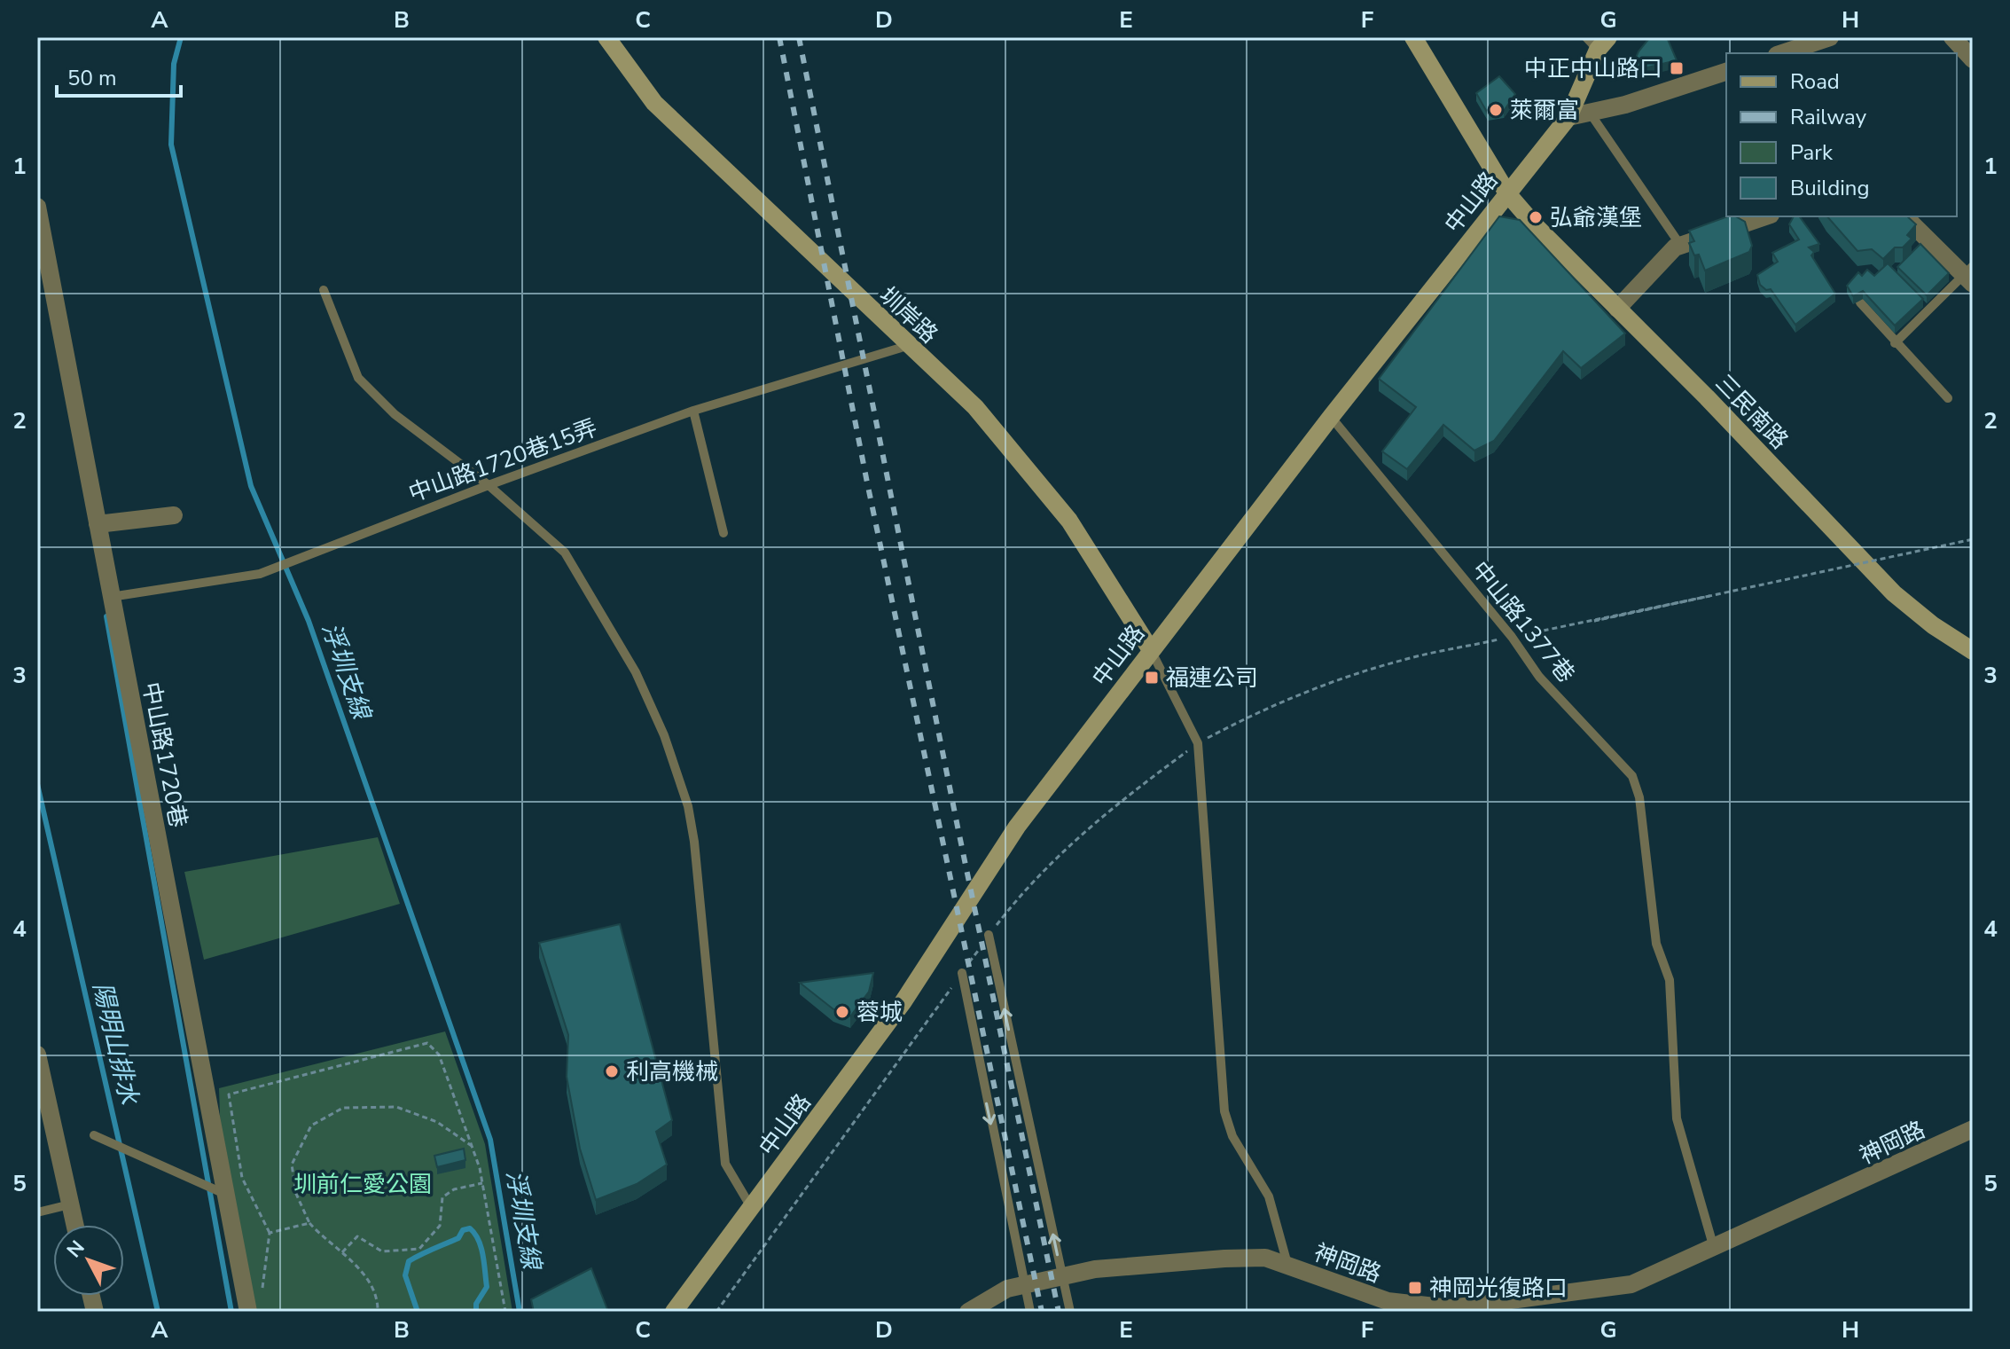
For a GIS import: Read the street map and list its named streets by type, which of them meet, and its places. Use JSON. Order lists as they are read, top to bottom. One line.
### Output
{"streets":{"street":["中山路","圳岸路","三民南路","中山路1720巷","神岡路"],"lane":["中山路1720巷15弄","中山路1377巷"]},"crossings":[["中山路","圳岸路"],["中山路","三民南路"],["中山路","中山路1377巷"],["圳岸路","中山路1720巷15弄"],["中山路1720巷15弄","中山路1720巷"],["中山路1377巷","神岡路"]],"water":["浮圳支線","陽明山排水"],"parks":["圳前仁愛公園"],"places":{"transit":["中正中山路口","福連公司","神岡光復路口"],"other":["萊爾富","弘爺漢堡","蓉城","利高機械"]},"legend":["Road","Railway","Park","Building"],"scale_bar":"50 m","north":"top left","grid":{"columns":["A","B","C","D","E","F","G","H"],"rows":["1","2","3","4","5"]}}
